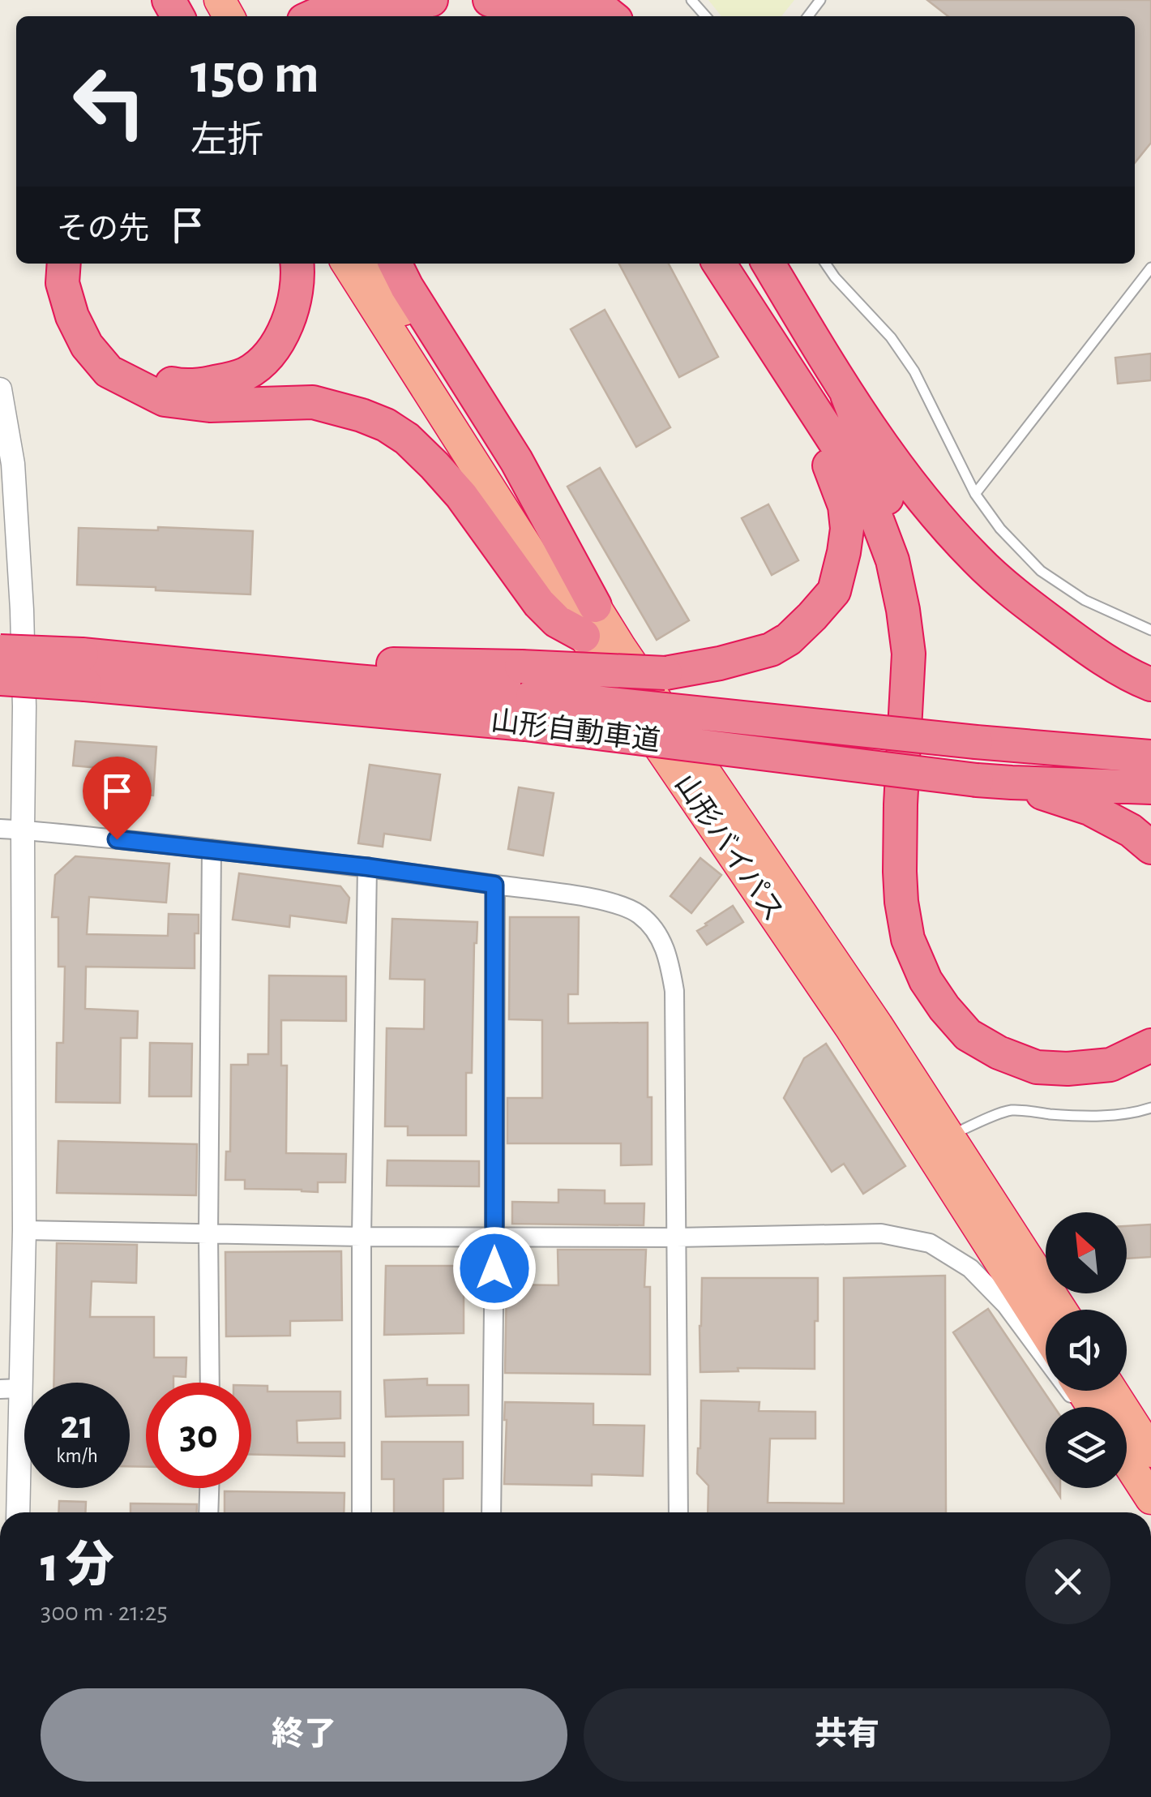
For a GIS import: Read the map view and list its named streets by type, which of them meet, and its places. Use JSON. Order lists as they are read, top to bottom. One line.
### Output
{"streets":{"highway":["山形自動車道","山形バイパス"]},"north":"top left","page":{"turn":["150 m","左折"],"then":"その先","speed":"21 km/h","limit":"30","heading":["1 分","300 m · 21:25"],"buttons":["終了","共有"]}}
